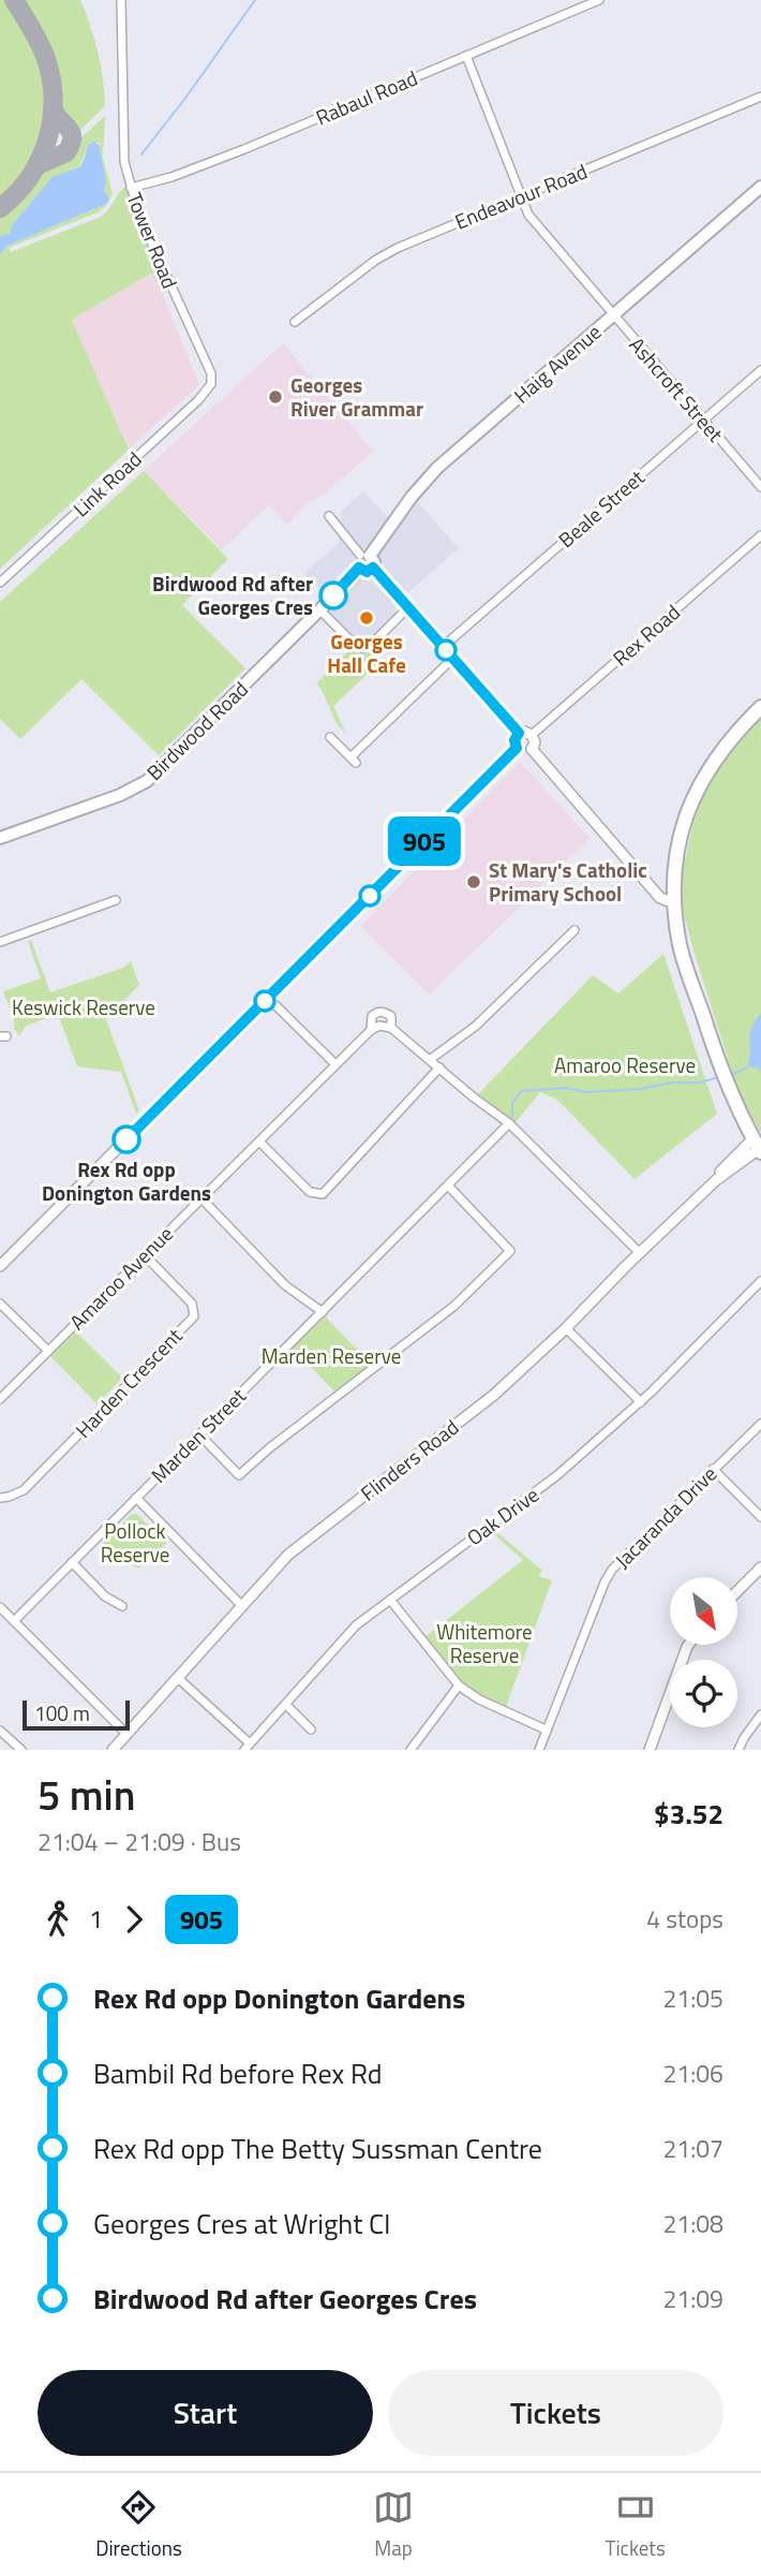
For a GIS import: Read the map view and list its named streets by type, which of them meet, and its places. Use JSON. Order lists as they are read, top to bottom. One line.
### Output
{"streets":{"main road":["Haig Avenue","Birdwood Road"],"street":["Rabaul Road","Endeavour Road","Tower Road","Ashcroft Street","Link Road","Beale Street","Rex Road","Amaroo Avenue","Harden Crescent","Marden Street","Flinders Road","Oak Drive","Jacaranda Drive"]},"crossings":[["Rabaul Road","Tower Road"],["Rabaul Road","Ashcroft Street"],["Endeavour Road","Ashcroft Street"],["Tower Road","Link Road"],["Haig Avenue","Ashcroft Street"],["Haig Avenue","Birdwood Road"],["Ashcroft Street","Beale Street"],["Amaroo Avenue","Harden Crescent"],["Amaroo Avenue","Marden Street"],["Amaroo Avenue","Flinders Road"]],"parks":["Keswick Reserve","Amaroo Reserve","Marden Reserve","Pollock Reserve","Whitemore Reserve"],"places":["Georges River Grammar","Birdwood Rd after Georges Cres","Georges Hall Cafe","St Mary's Catholic Primary School","Rex Rd opp Donington Gardens"],"lines":["bus line 905"],"scale_bar":"100 m","north":"bottom right","page":{"on_map":"905","scale":"100 m","heading":["5 min","21:04 – 21:09 · Bus","$3.52"],"legs":["1","905","4 stops"],"list":[{"name":"Rex Rd opp Donington Gardens","value":"21:05"},{"name":"Bambil Rd before Rex Rd","value":"21:06"},{"name":"Rex Rd opp The Betty Sussman Centre","value":"21:07"},{"name":"Georges Cres at Wright Cl","value":"21:08"},{"name":"Birdwood Rd after Georges Cres","value":"21:09"}],"buttons":["Start","Tickets"],"tabs":["Directions","Map","Tickets"]}}
